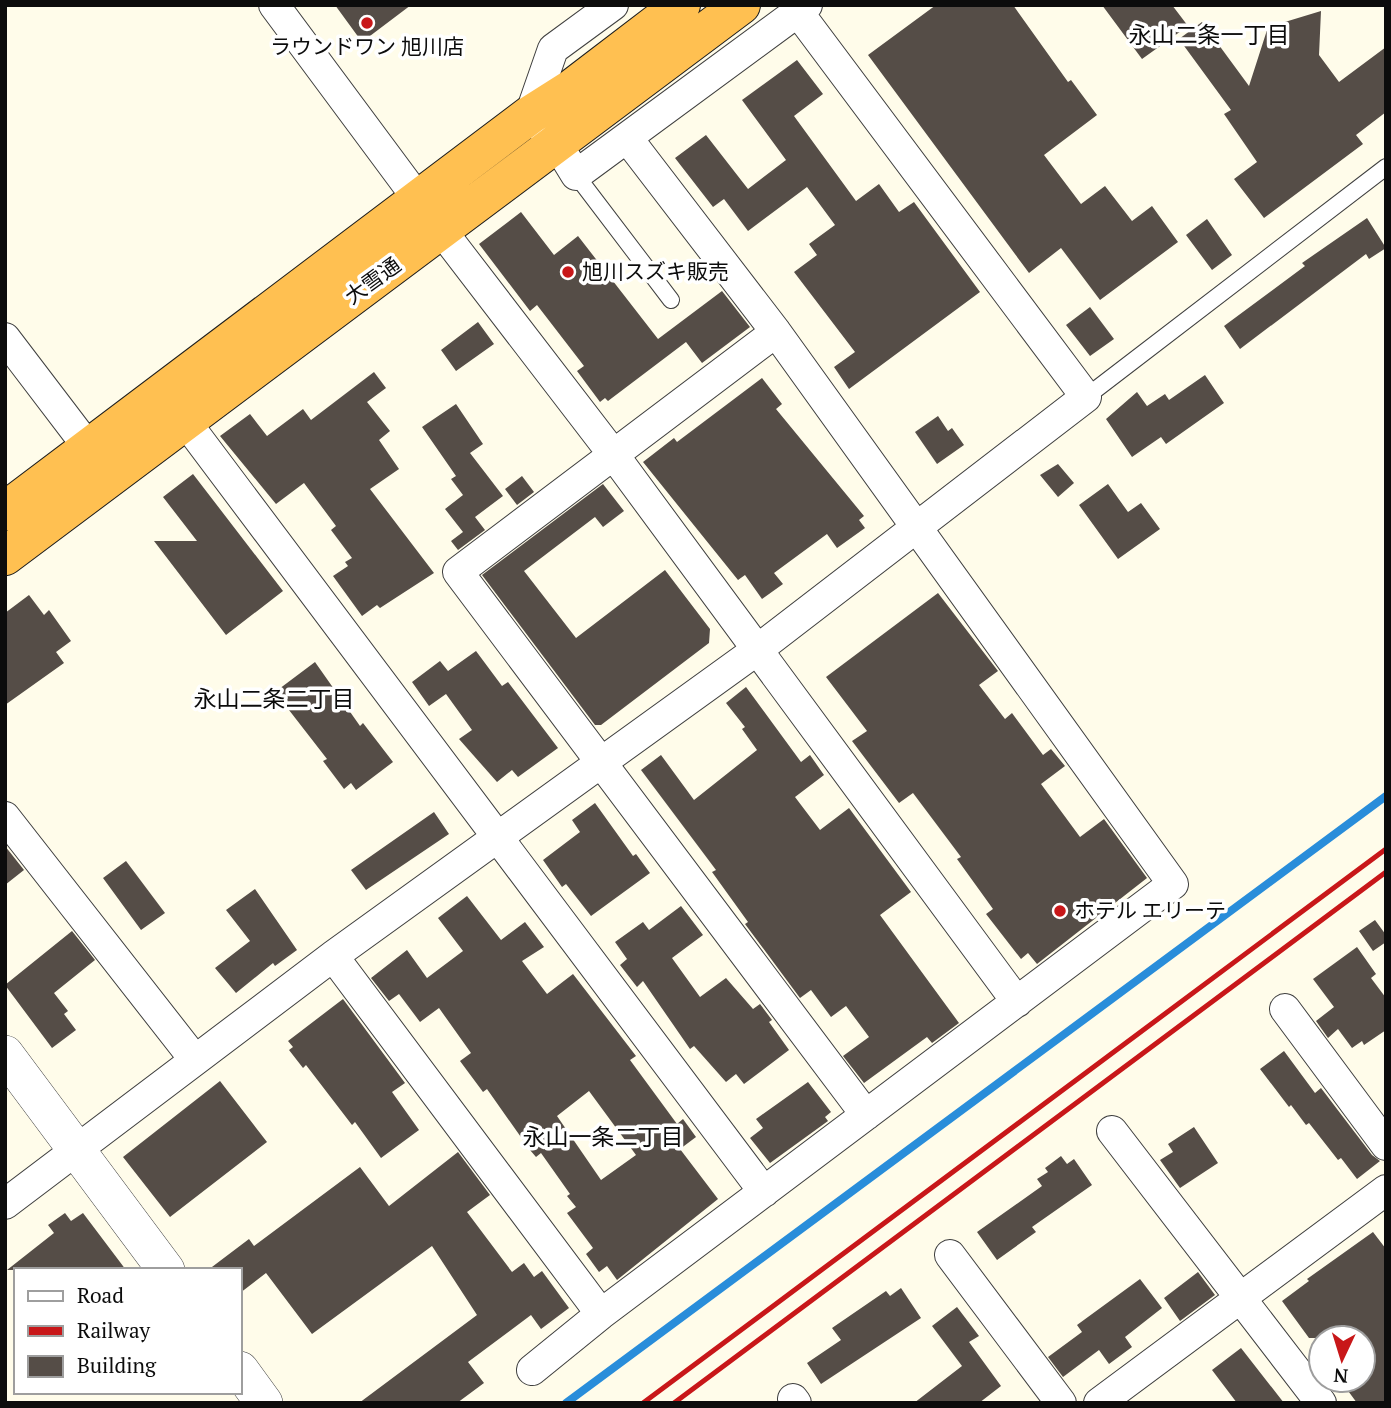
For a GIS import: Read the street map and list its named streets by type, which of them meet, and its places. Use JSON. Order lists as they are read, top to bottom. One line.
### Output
{"streets":{"highway":["大雪通"]},"districts":["永山二条一丁目","永山二条二丁目","永山一条二丁目"],"places":["ラウンドワン 旭川店","旭川スズキ販売","ホテル エリーテ"],"legend":["Road","Railway","Building"],"north":"bottom"}
